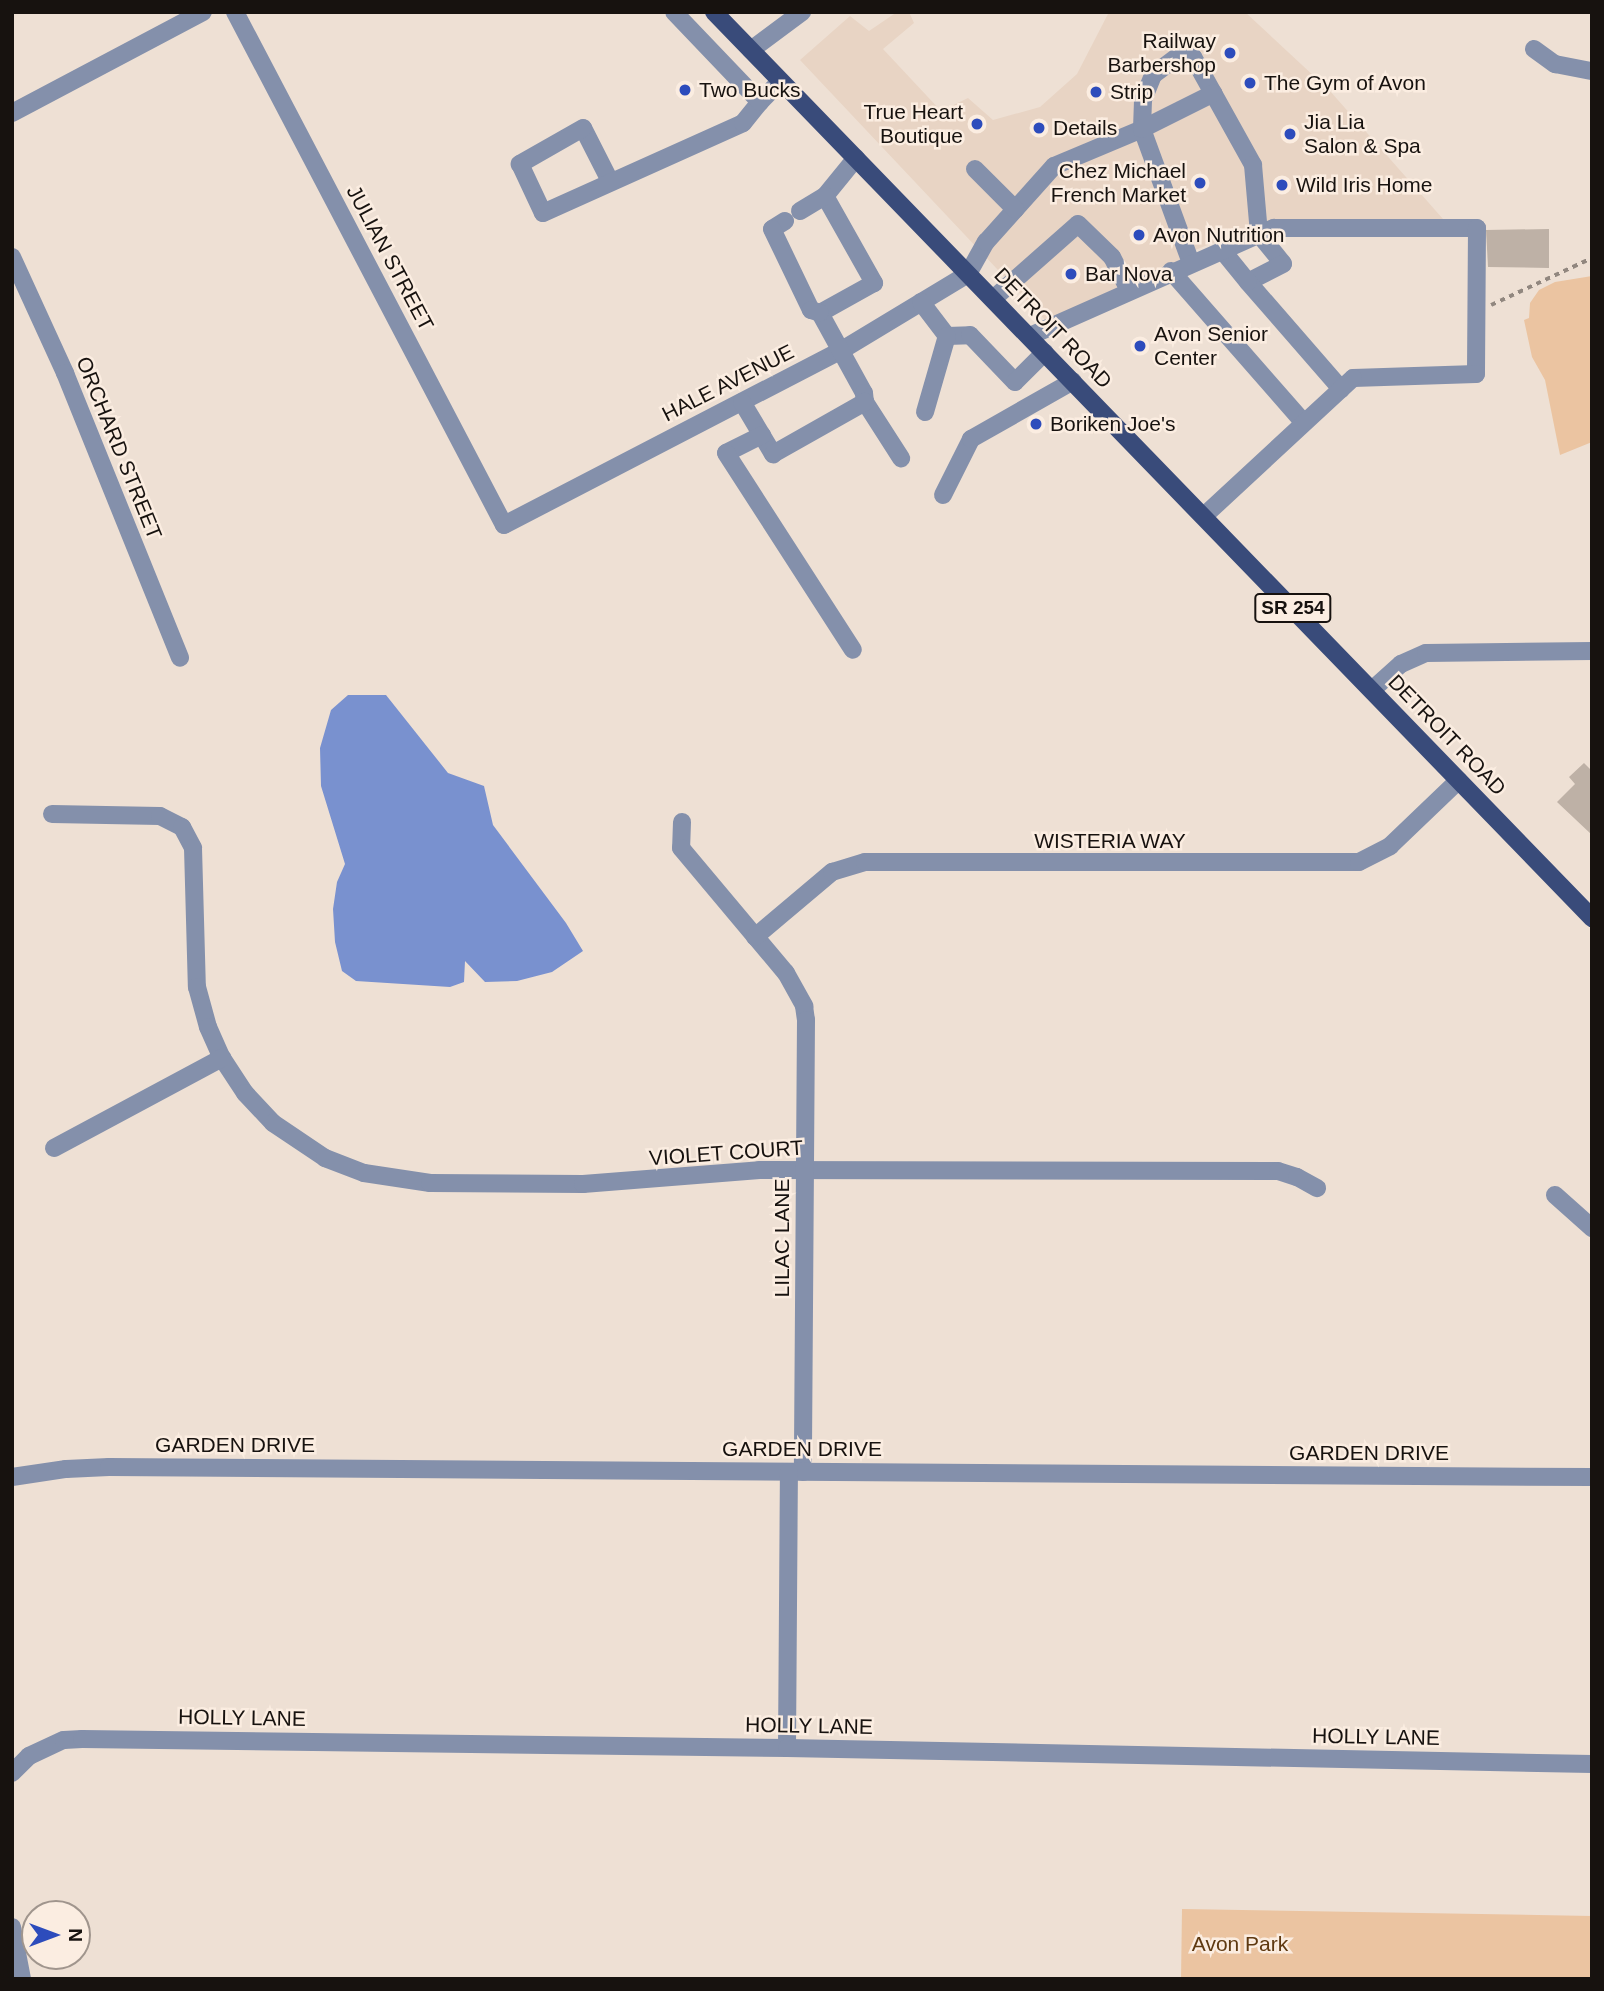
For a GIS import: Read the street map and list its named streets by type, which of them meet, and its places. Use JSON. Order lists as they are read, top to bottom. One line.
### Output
{"streets":{"main road":["DETROIT ROAD","SR 254"],"street":["JULIAN STREET","HALE AVENUE","ORCHARD STREET","WISTERIA WAY","VIOLET COURT","LILAC LANE","GARDEN DRIVE","HOLLY LANE"]},"crossings":[["JULIAN STREET","HALE AVENUE"],["DETROIT ROAD","HALE AVENUE"],["DETROIT ROAD","WISTERIA WAY"],["WISTERIA WAY","LILAC LANE"],["VIOLET COURT","LILAC LANE"],["LILAC LANE","GARDEN DRIVE"],["LILAC LANE","HOLLY LANE"]],"parks":["Avon Park"],"places":["Railway Barbershop","The Gym of Avon","Two Bucks","Strip","True Heart Boutique","Details","Jia Lia Salon & Spa","Chez Michael French Market","Wild Iris Home","Avon Nutrition","Bar Nova","Avon Senior Center","Boriken Joe's"],"north":"right"}
